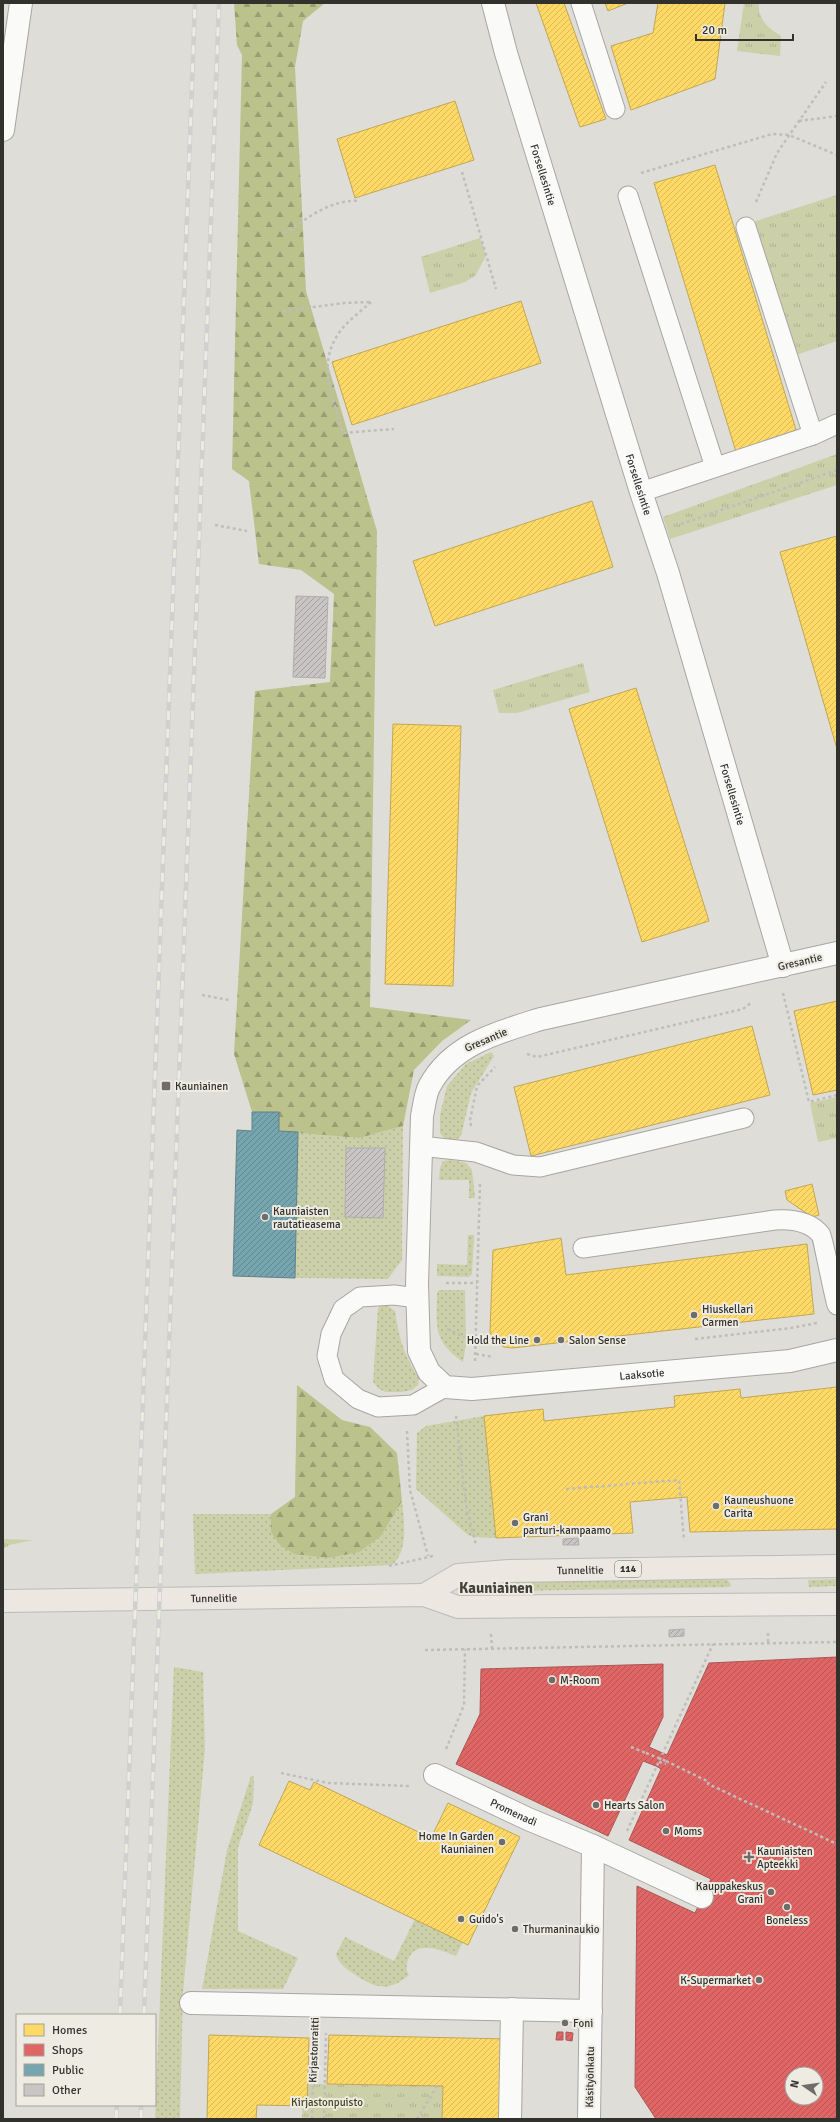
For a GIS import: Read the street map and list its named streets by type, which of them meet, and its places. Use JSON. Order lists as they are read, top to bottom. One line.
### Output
{"streets":{"main road":["Tunnelitie","114"],"street":["Forsellesintie","Gresantie","Laaksotie","Promenadi","Käsityönkatu"],"path":["Kirjastonraitti"]},"crossings":[["Forsellesintie","Gresantie"],["Gresantie","Laaksotie"]],"districts":["Kauniainen"],"parks":["Kirjastonpuisto"],"places":{"transit":["Kauniainen"],"other":["Kauniaisten rautatieasema","Hiuskellari Carmen","Hold the Line","Salon Sense","Kauneushuone Carita","Grani parturi-kampaamo","M-Room","Hearts Salon","Moms","Home In Garden Kauniainen","Kauppakeskus Grani","Boneless","Guido's","Thurmaninaukio","K-Supermarket","Foni"],"health":["Kauniaisten Apteekki"]},"legend":["Homes","Shops","Public","Other"],"scale_bar":"20 m","north":"left"}
